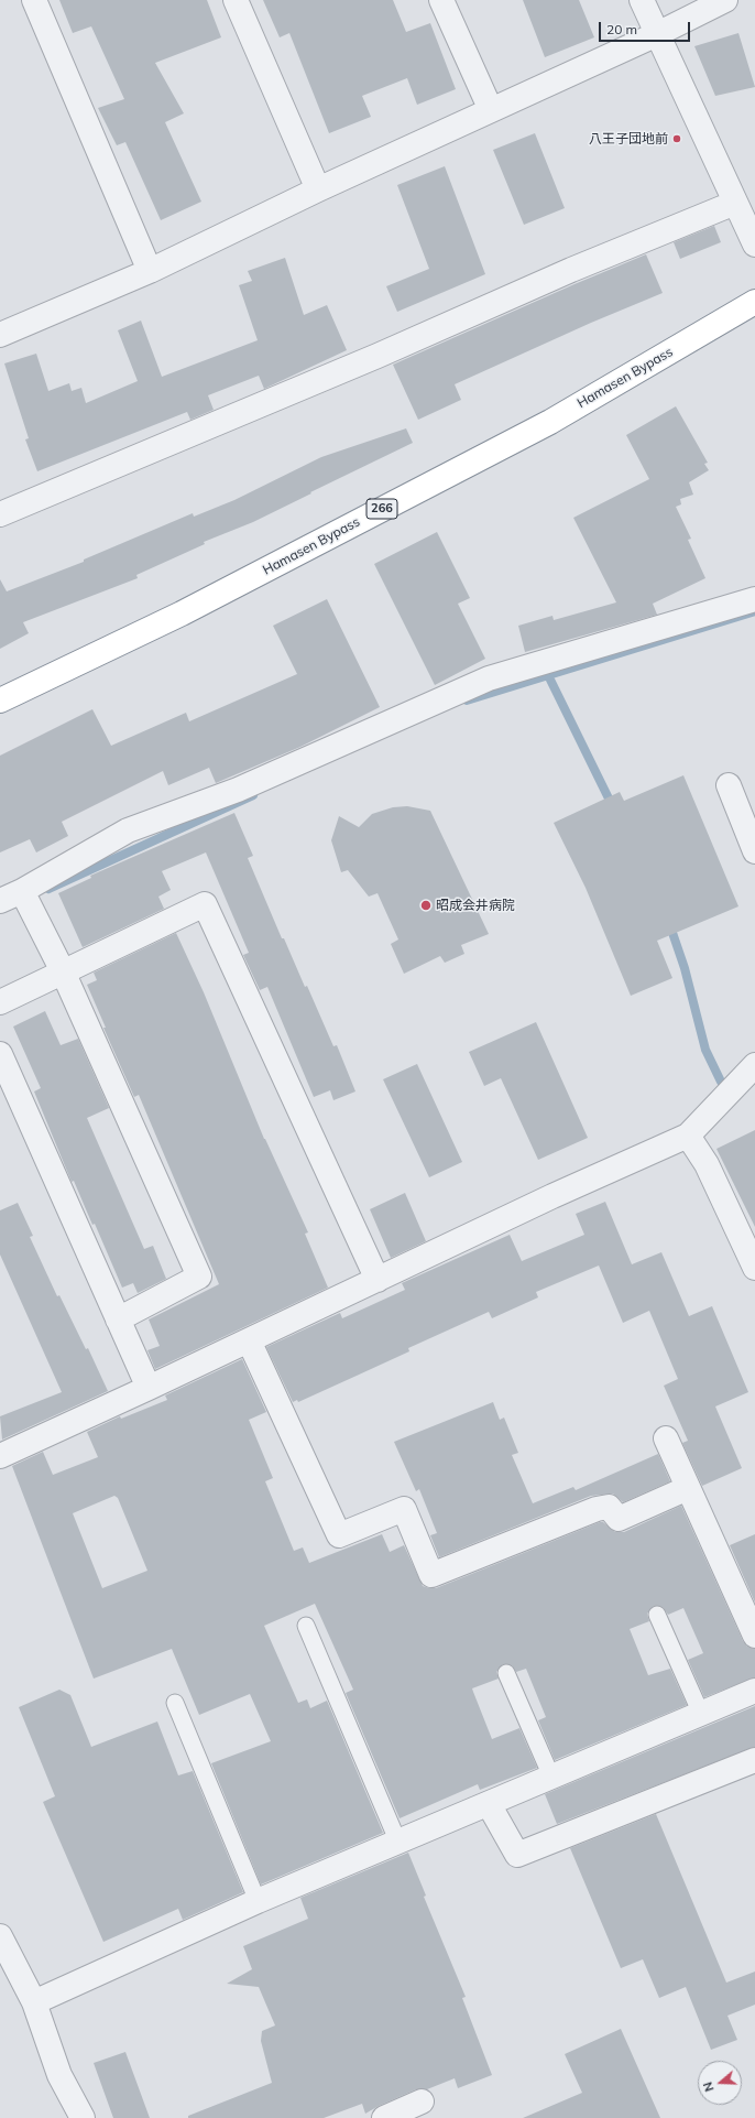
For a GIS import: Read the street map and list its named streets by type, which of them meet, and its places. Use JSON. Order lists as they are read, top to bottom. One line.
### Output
{"streets":{"highway":["Hamasen Bypass","266"]},"places":["八王子団地前","昭成会井病院"],"scale_bar":"20 m","north":"left"}
